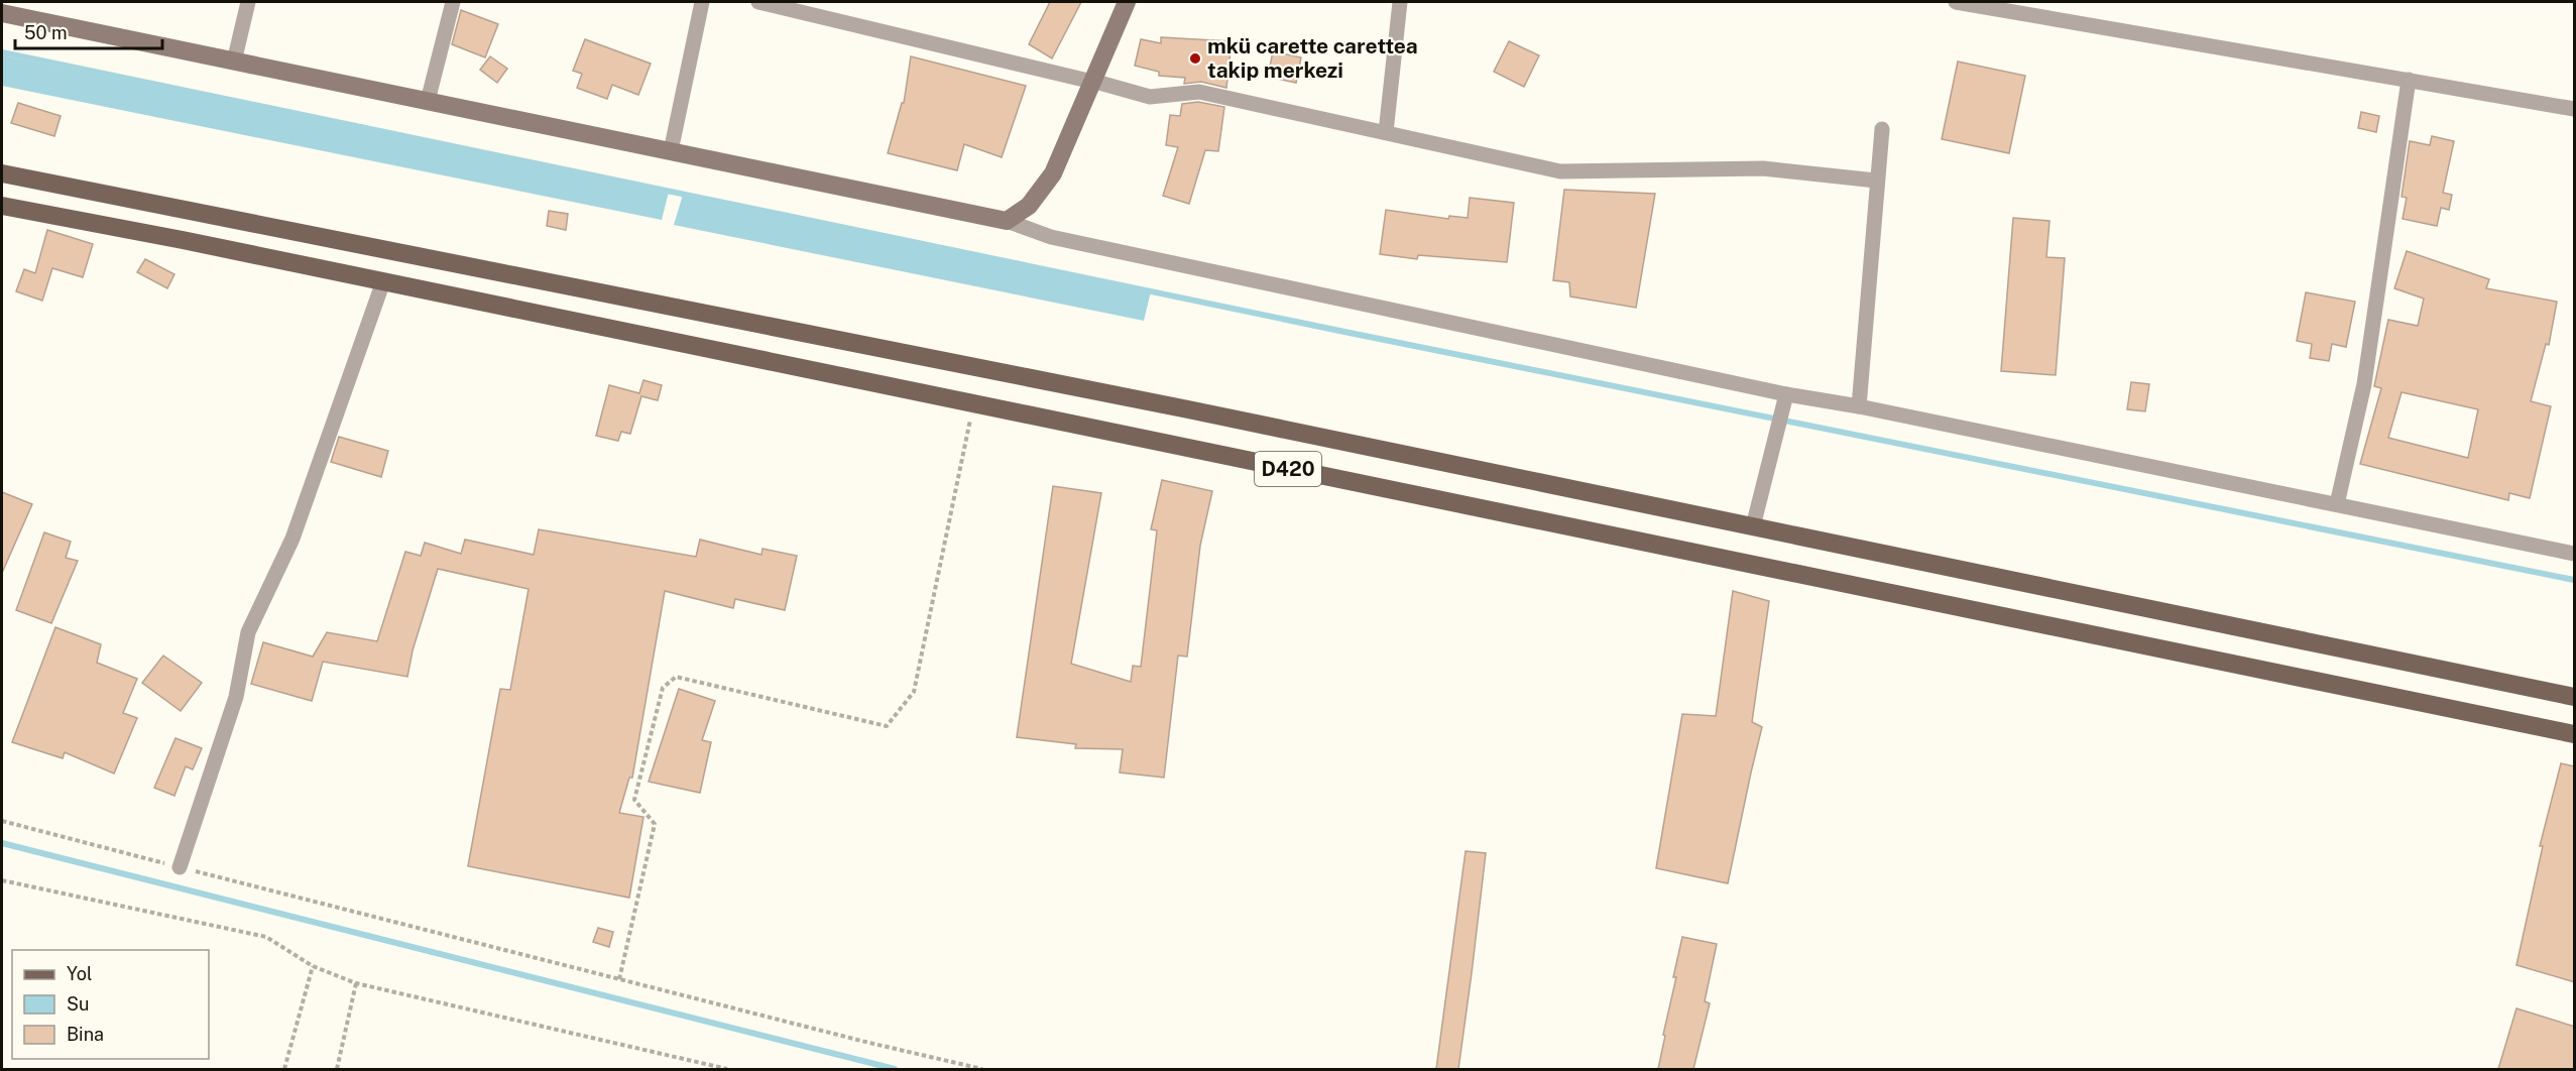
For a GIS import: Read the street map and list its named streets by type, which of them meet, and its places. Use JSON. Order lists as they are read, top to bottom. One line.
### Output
{"streets":{"main road":["D420"]},"places":["mkü carette carettea takip merkezi"],"legend":["Yol","Su","Bina"],"scale_bar":"50 m"}
